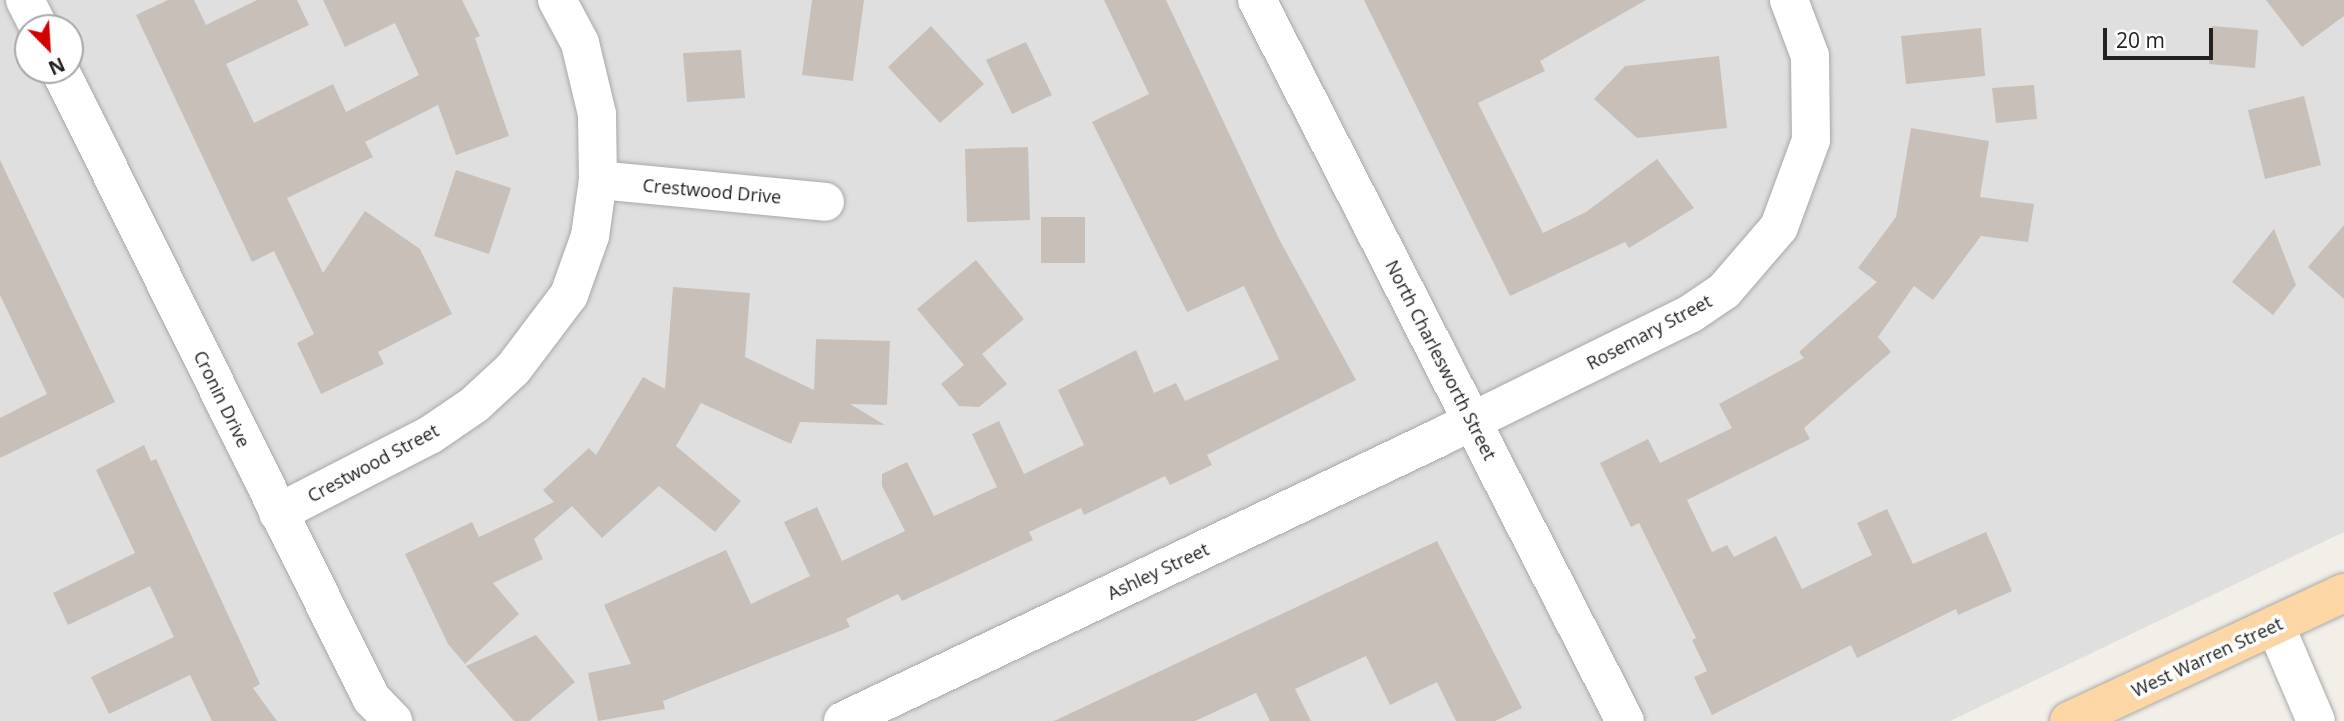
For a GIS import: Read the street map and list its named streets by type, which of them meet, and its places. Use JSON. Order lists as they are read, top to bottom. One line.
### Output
{"streets":{"main road":["West Warren Street"],"street":["Crestwood Drive","Rosemary Street","North Charlesworth Street","Cronin Drive","Crestwood Street","Ashley Street"]},"crossings":[["Crestwood Drive","Crestwood Street"],["Rosemary Street","North Charlesworth Street"],["Rosemary Street","Ashley Street"],["North Charlesworth Street","Ashley Street"],["Cronin Drive","Crestwood Street"]],"scale_bar":"20 m","north":"bottom right"}
